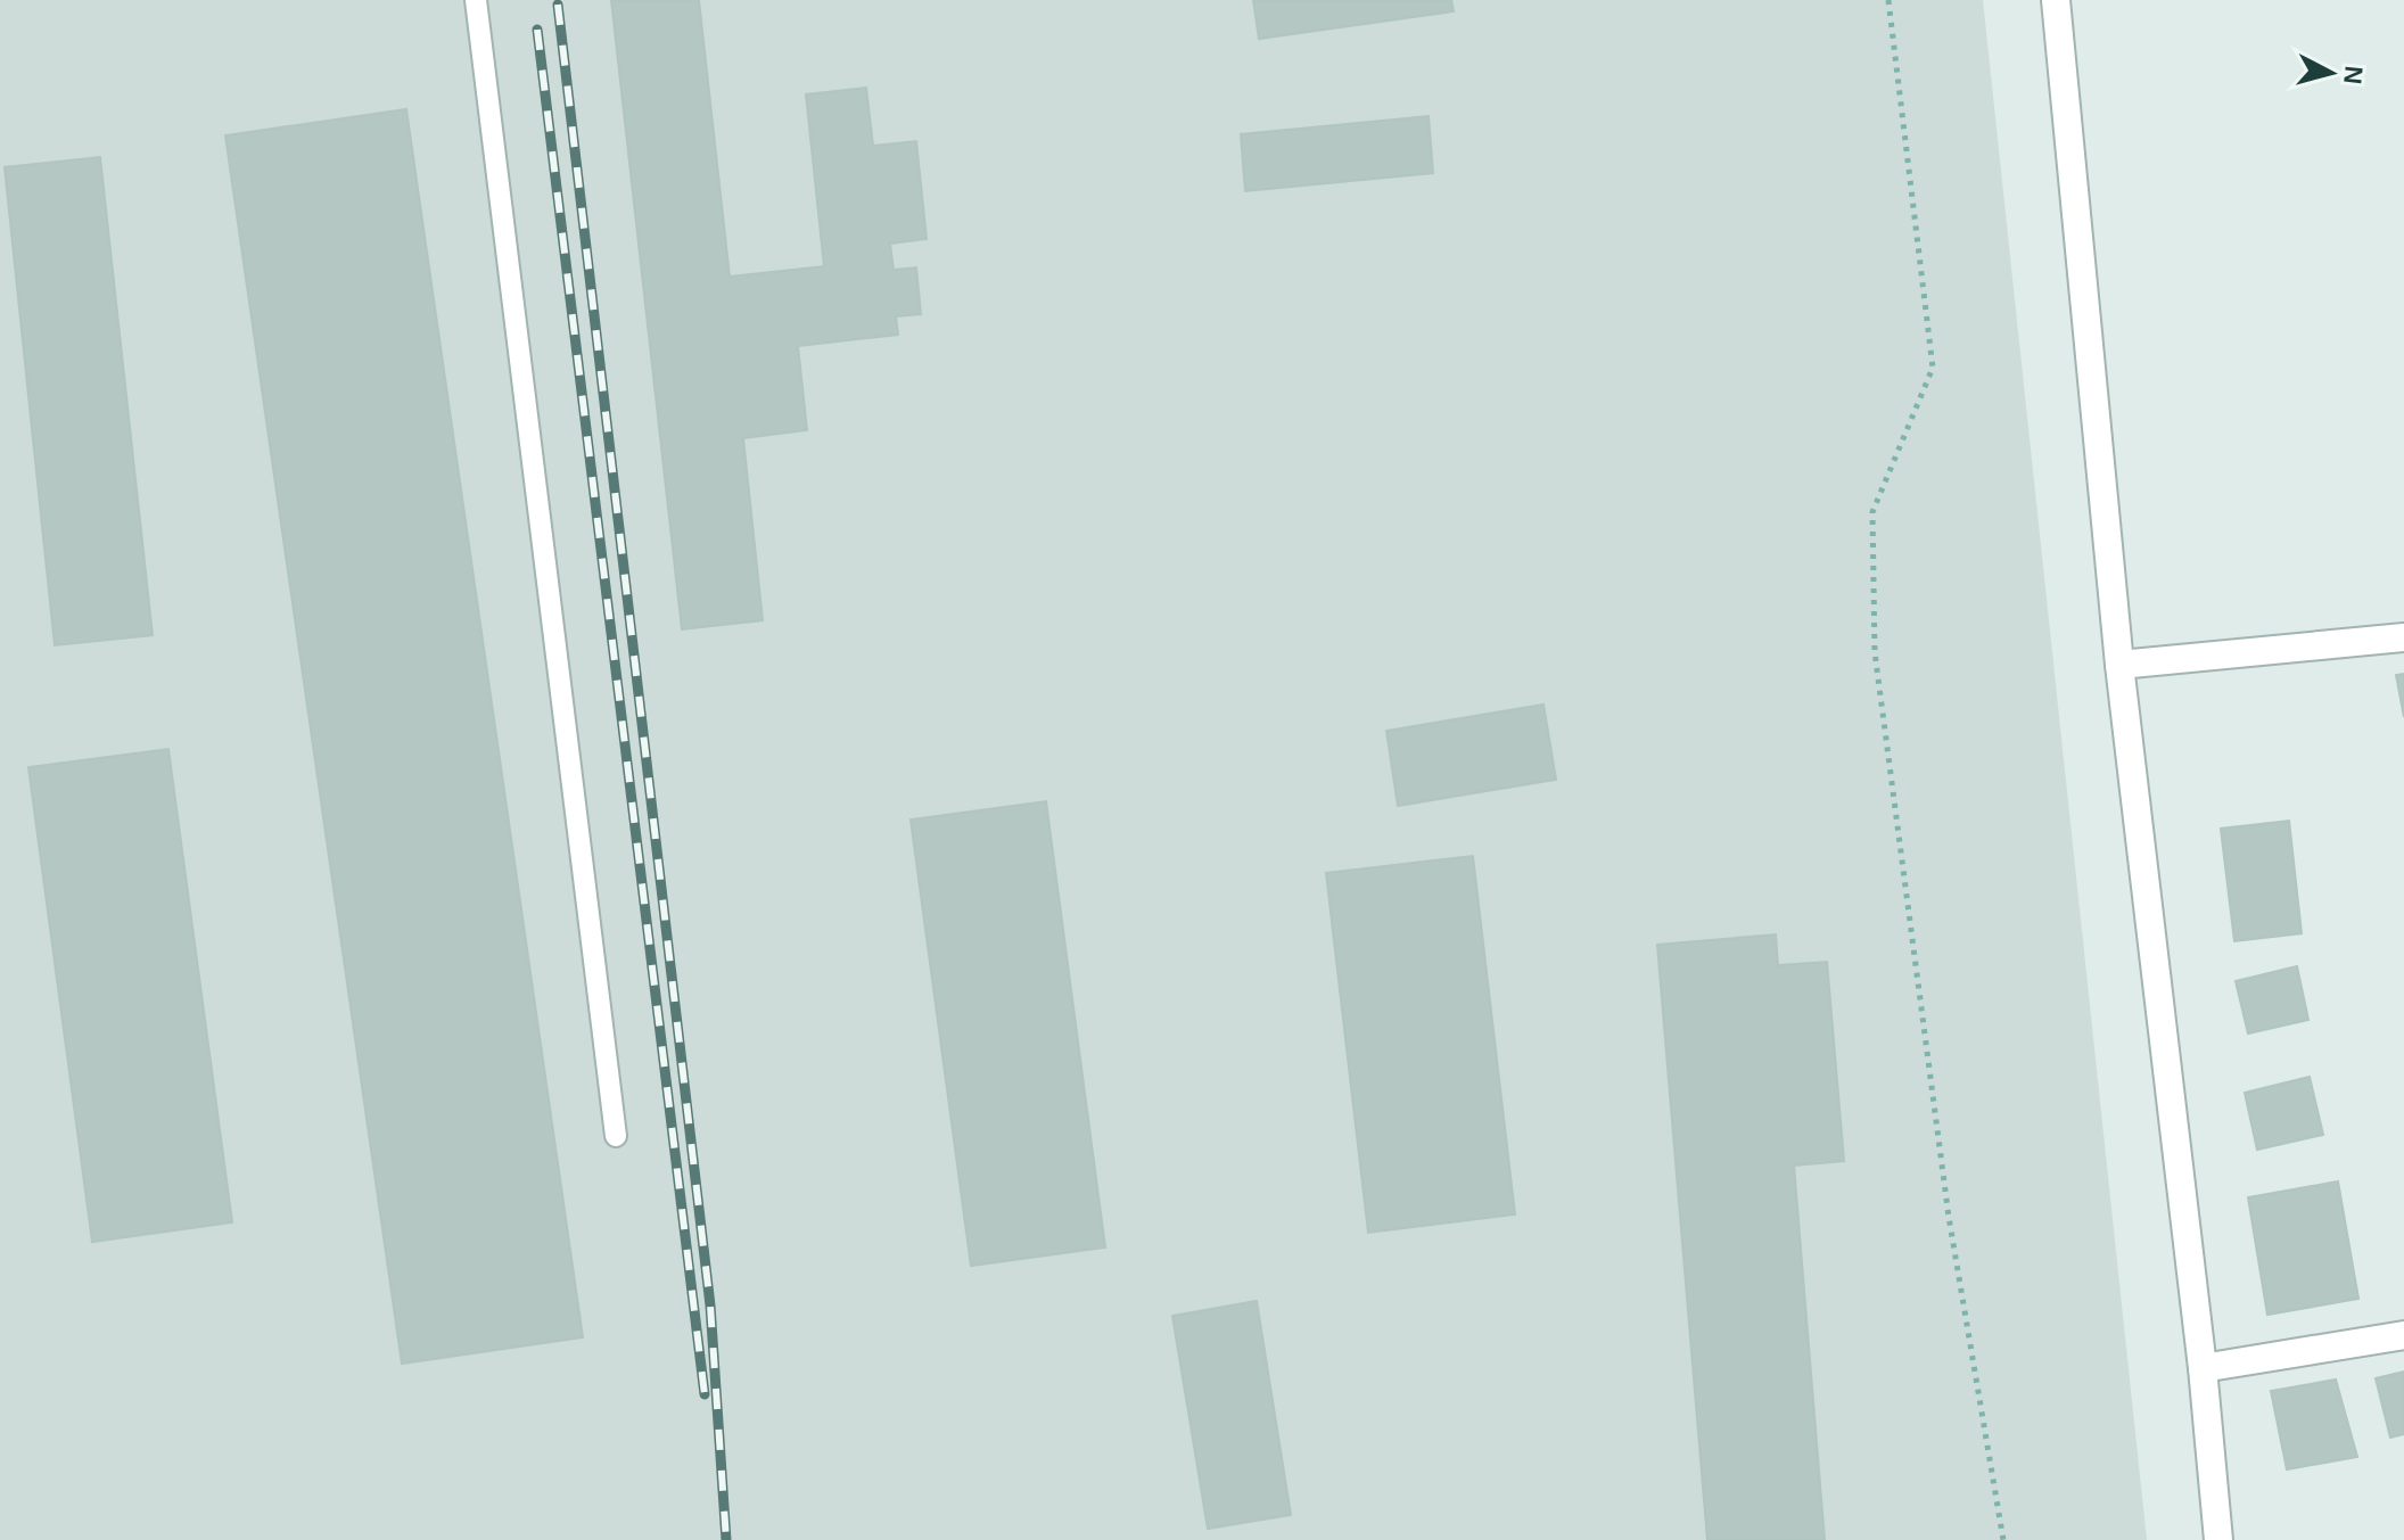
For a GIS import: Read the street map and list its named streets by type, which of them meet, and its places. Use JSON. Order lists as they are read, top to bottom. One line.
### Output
{"north":"right"}
